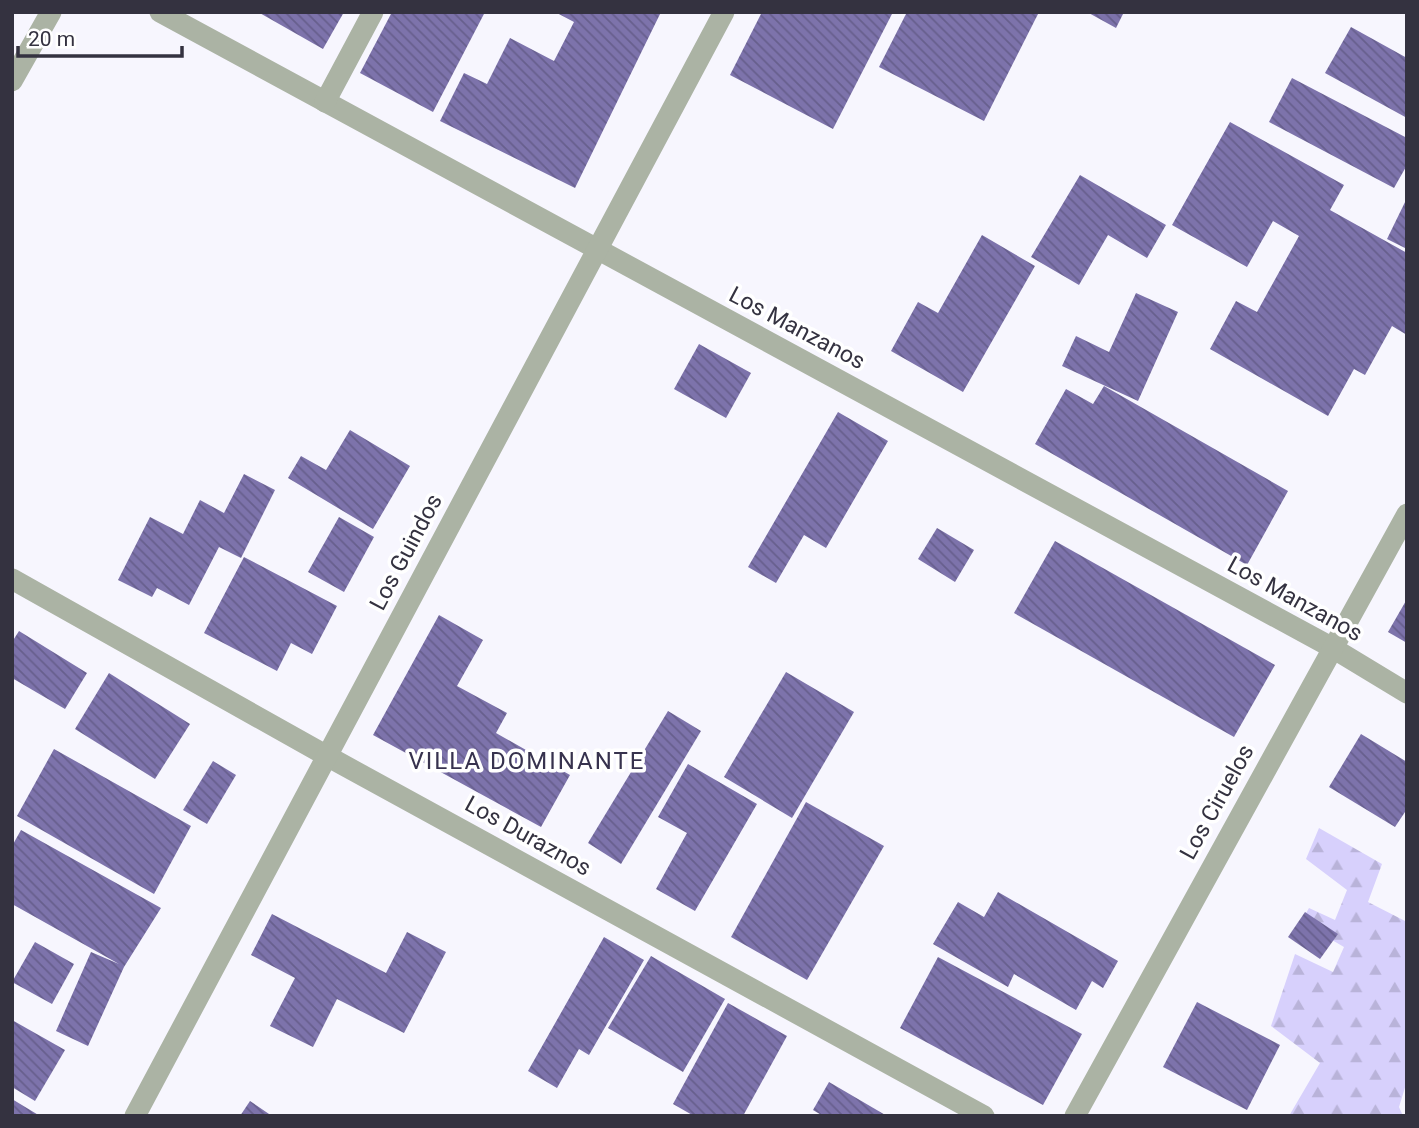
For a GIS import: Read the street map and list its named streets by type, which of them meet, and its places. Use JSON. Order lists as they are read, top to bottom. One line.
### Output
{"streets":{"street":["Los Manzanos","Los Guindos","Los Ciruelos","Los Duraznos"]},"crossings":[["Los Manzanos","Los Guindos"],["Los Manzanos","Los Ciruelos"],["Los Guindos","Los Duraznos"]],"districts":["VILLA DOMINANTE"],"scale_bar":"20 m"}
